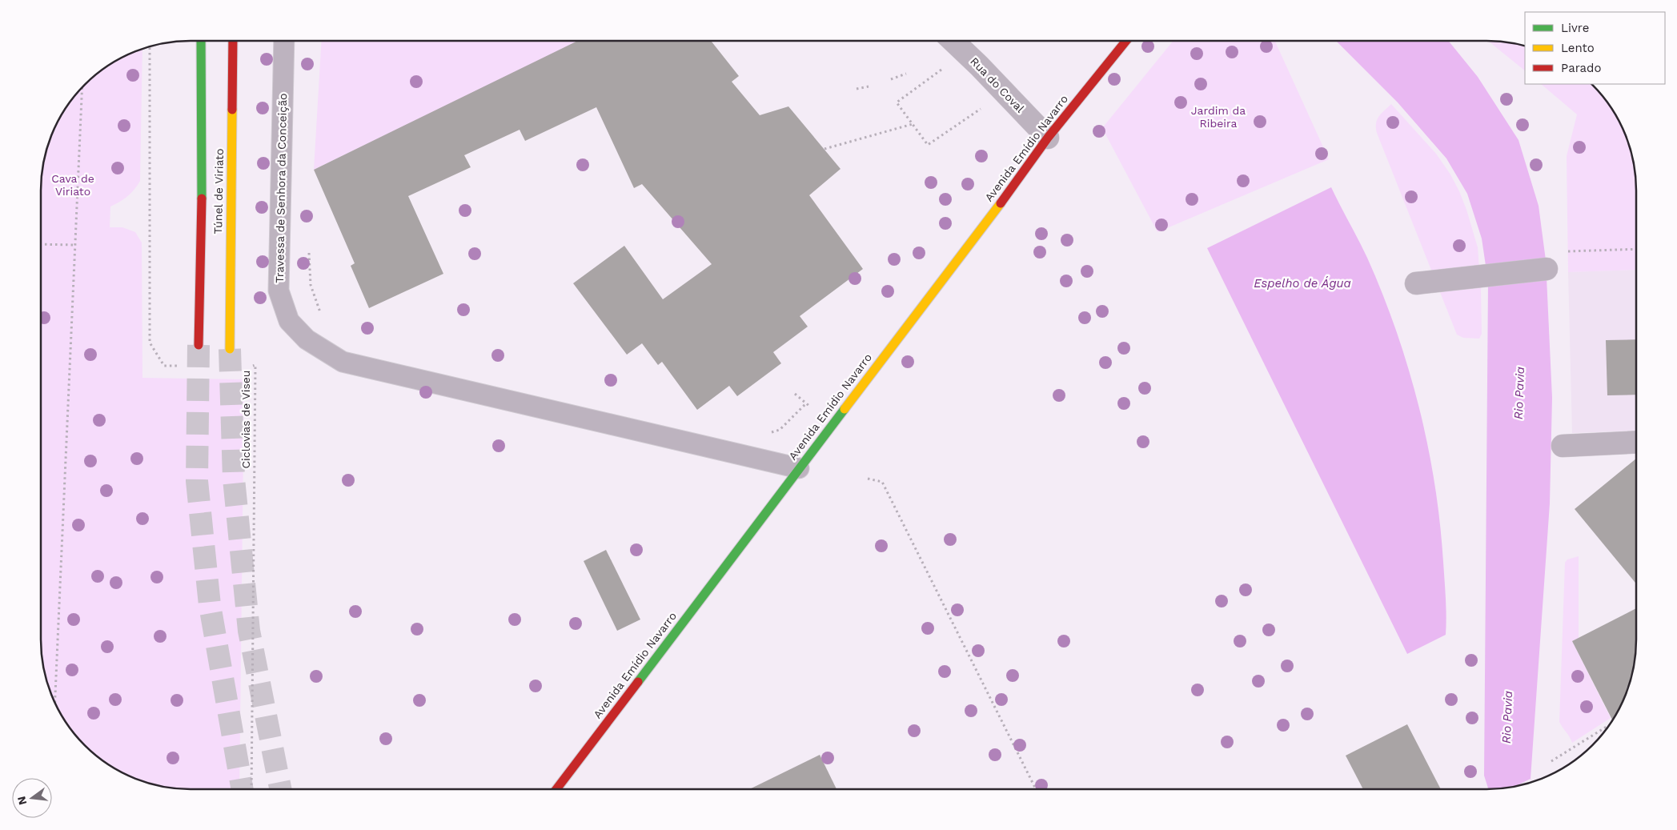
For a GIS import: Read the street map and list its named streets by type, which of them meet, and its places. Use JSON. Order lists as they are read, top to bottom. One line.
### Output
{"streets":{"main road":["Avenida Emídio Navarro","Túnel de Viriato"],"street":["Rua do Coval"],"lane":["Travessa de Senhora da Conceição"],"path":["Ciclovias de Viseu"]},"crossings":[["Rua do Coval","Avenida Emídio Navarro"],["Avenida Emídio Navarro","Travessa de Senhora da Conceição"]],"water":["Espelho de Água","Rio Pavia"],"parks":["Jardim da Ribeira","Cava de Viriato"],"legend":["Livre","Lento","Parado"],"north":"left"}
